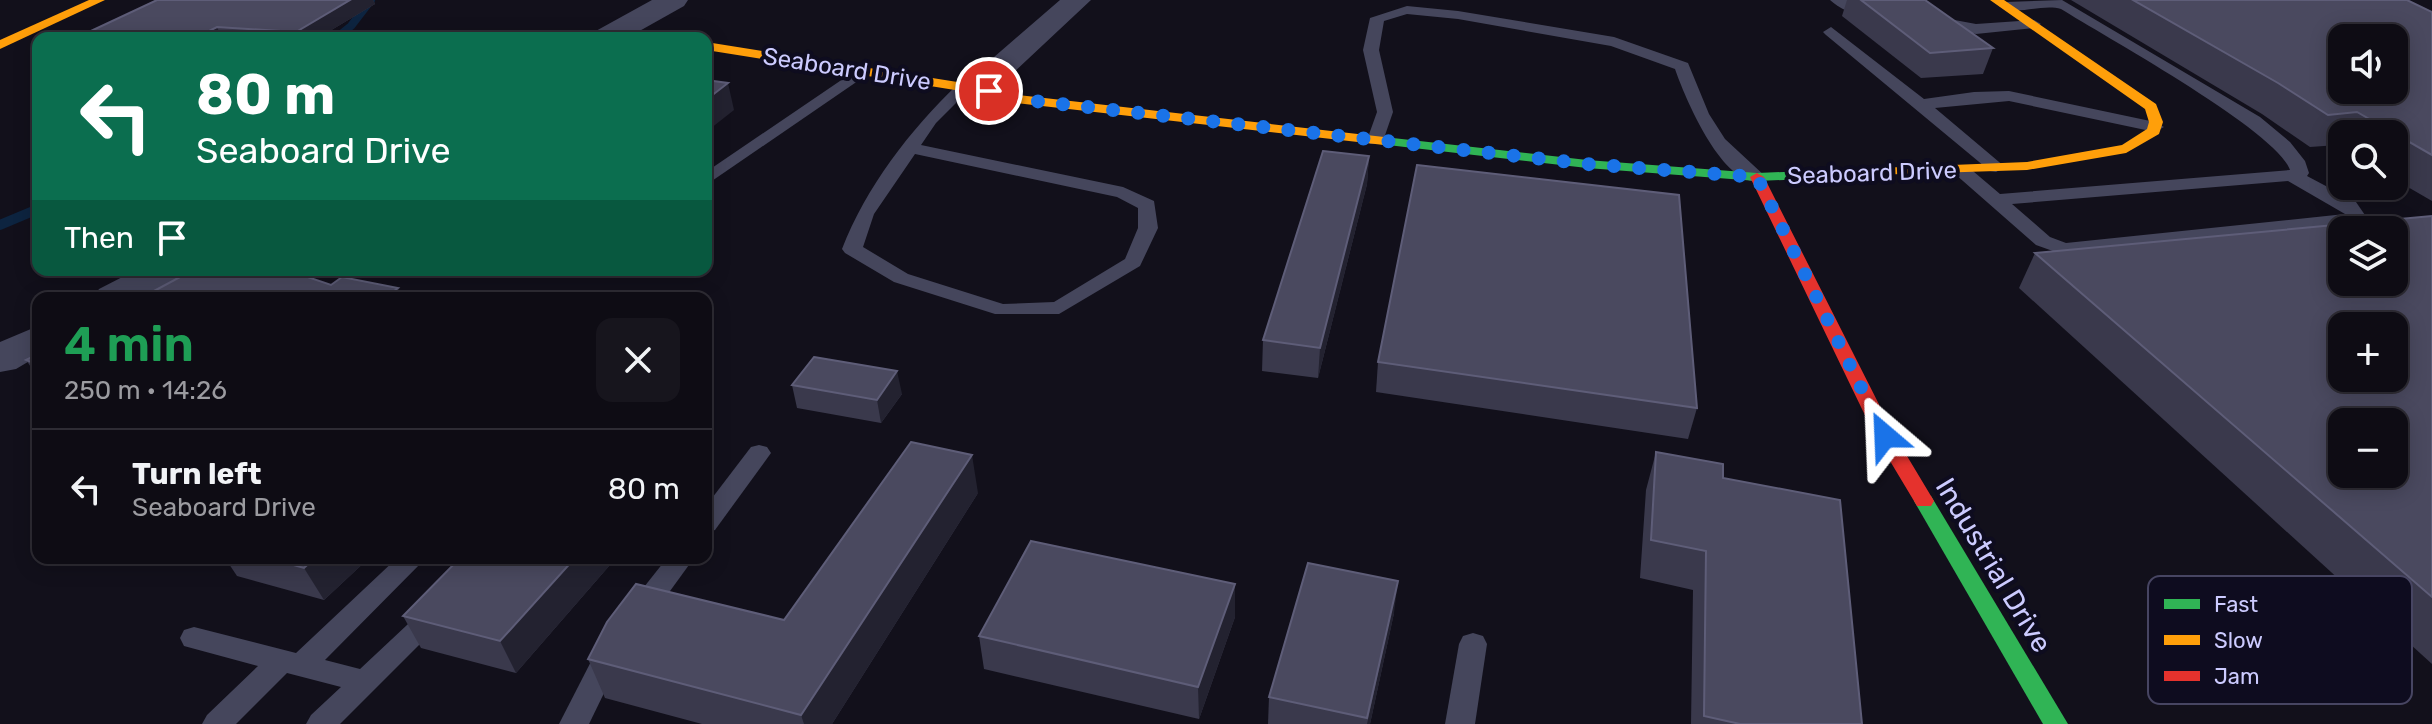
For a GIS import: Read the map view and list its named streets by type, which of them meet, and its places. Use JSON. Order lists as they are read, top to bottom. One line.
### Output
{"streets":{"street":["Seaboard Drive","Industrial Drive"]},"crossings":[["Seaboard Drive","Industrial Drive"]],"legend":["Fast","Slow","Jam"],"page":{"map_buttons":["+","−"],"turn":["80 m","Seaboard Drive"],"then":"Then","heading":["4 min","250 m · 14:26"],"list":[{"name":"Turn left","note":"Seaboard Drive","value":"80 m"}]}}
